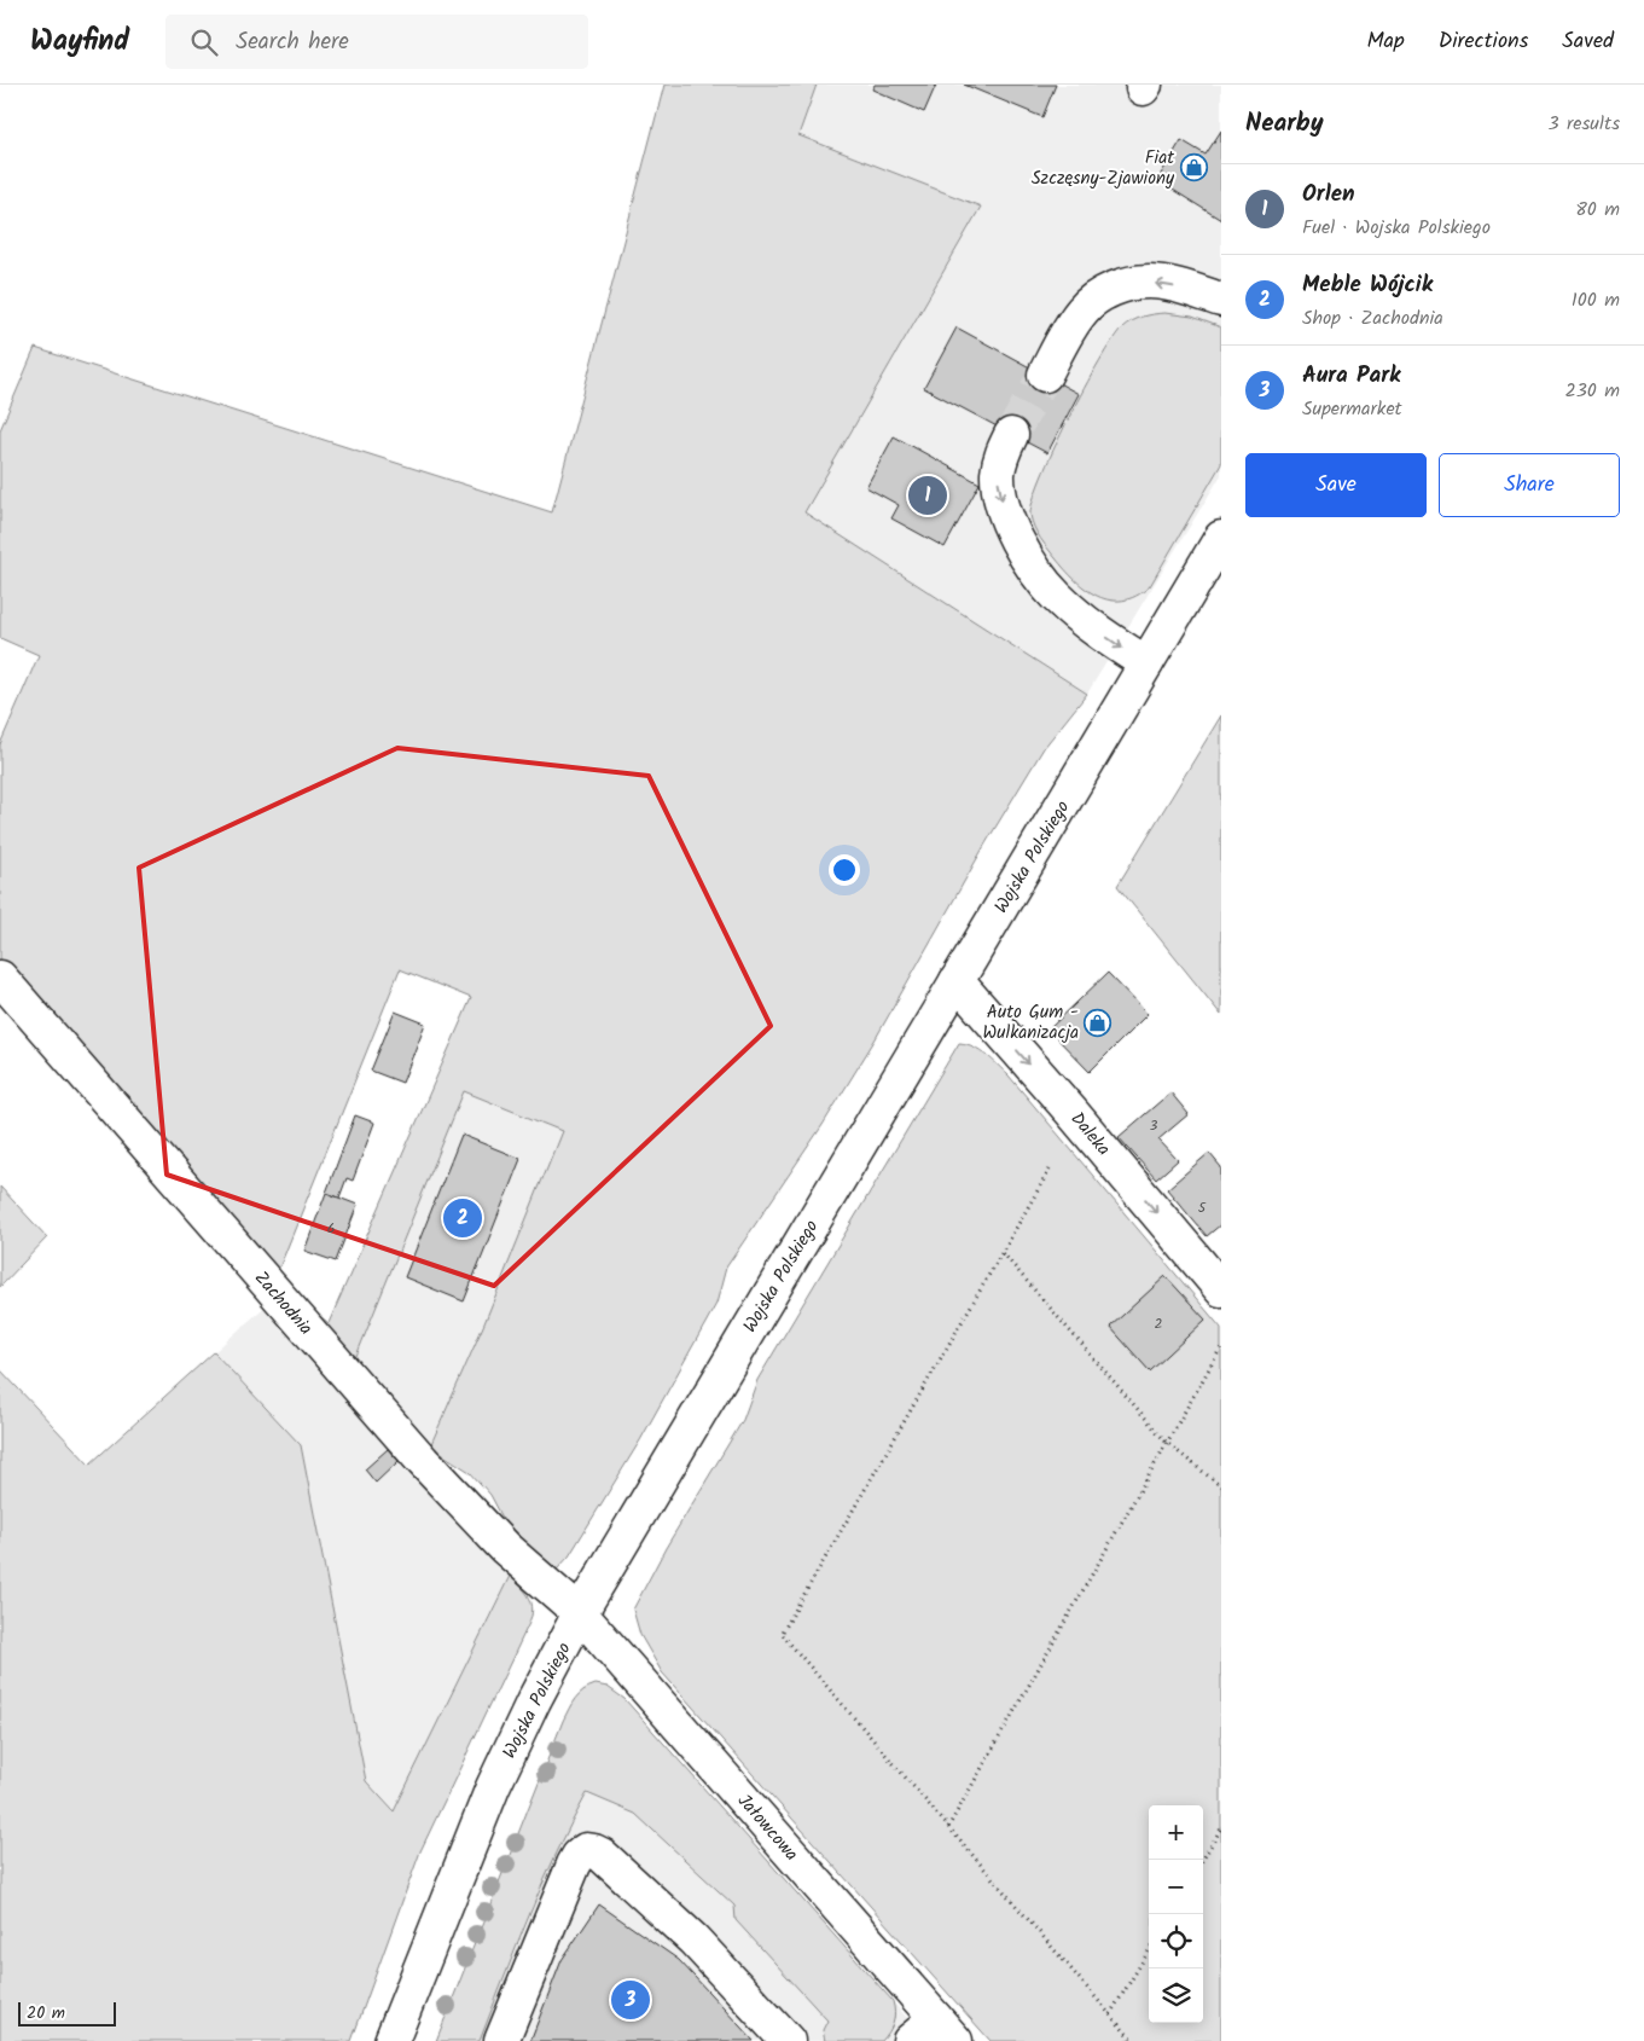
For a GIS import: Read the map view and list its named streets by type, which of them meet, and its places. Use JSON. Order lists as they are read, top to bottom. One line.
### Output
{"streets":{"street":["Wojska Polskiego","Daleka","Zachodnia","Jałowcowa"]},"crossings":[["Wojska Polskiego","Daleka"],["Wojska Polskiego","Zachodnia"],["Wojska Polskiego","Jałowcowa"],["Zachodnia","Jałowcowa"]],"one_way":["Daleka"],"places":{"shop":["Fiat Szczęsny-Zjawiony","Auto Gum - Wulkanizacja"]},"house_numbers":["3","5","6","2"],"scale_bar":"20 m","page":{"header":"Wayfind","search":"Search here","nav":["Map","Directions","Saved"],"heading":["Nearby","3 results"],"list":[{"mark":"1","name":"Orlen","note":"Fuel · Wojska Polskiego","value":"80 m"},{"mark":"2","name":"Meble Wójcik","note":"Shop · Zachodnia","value":"100 m"},{"mark":"3","name":"Aura Park","note":"Supermarket","value":"230 m"}],"buttons":["Save","Share"],"pins":["1","2","3"],"map_buttons":["+","−"],"scale":"20 m"}}
